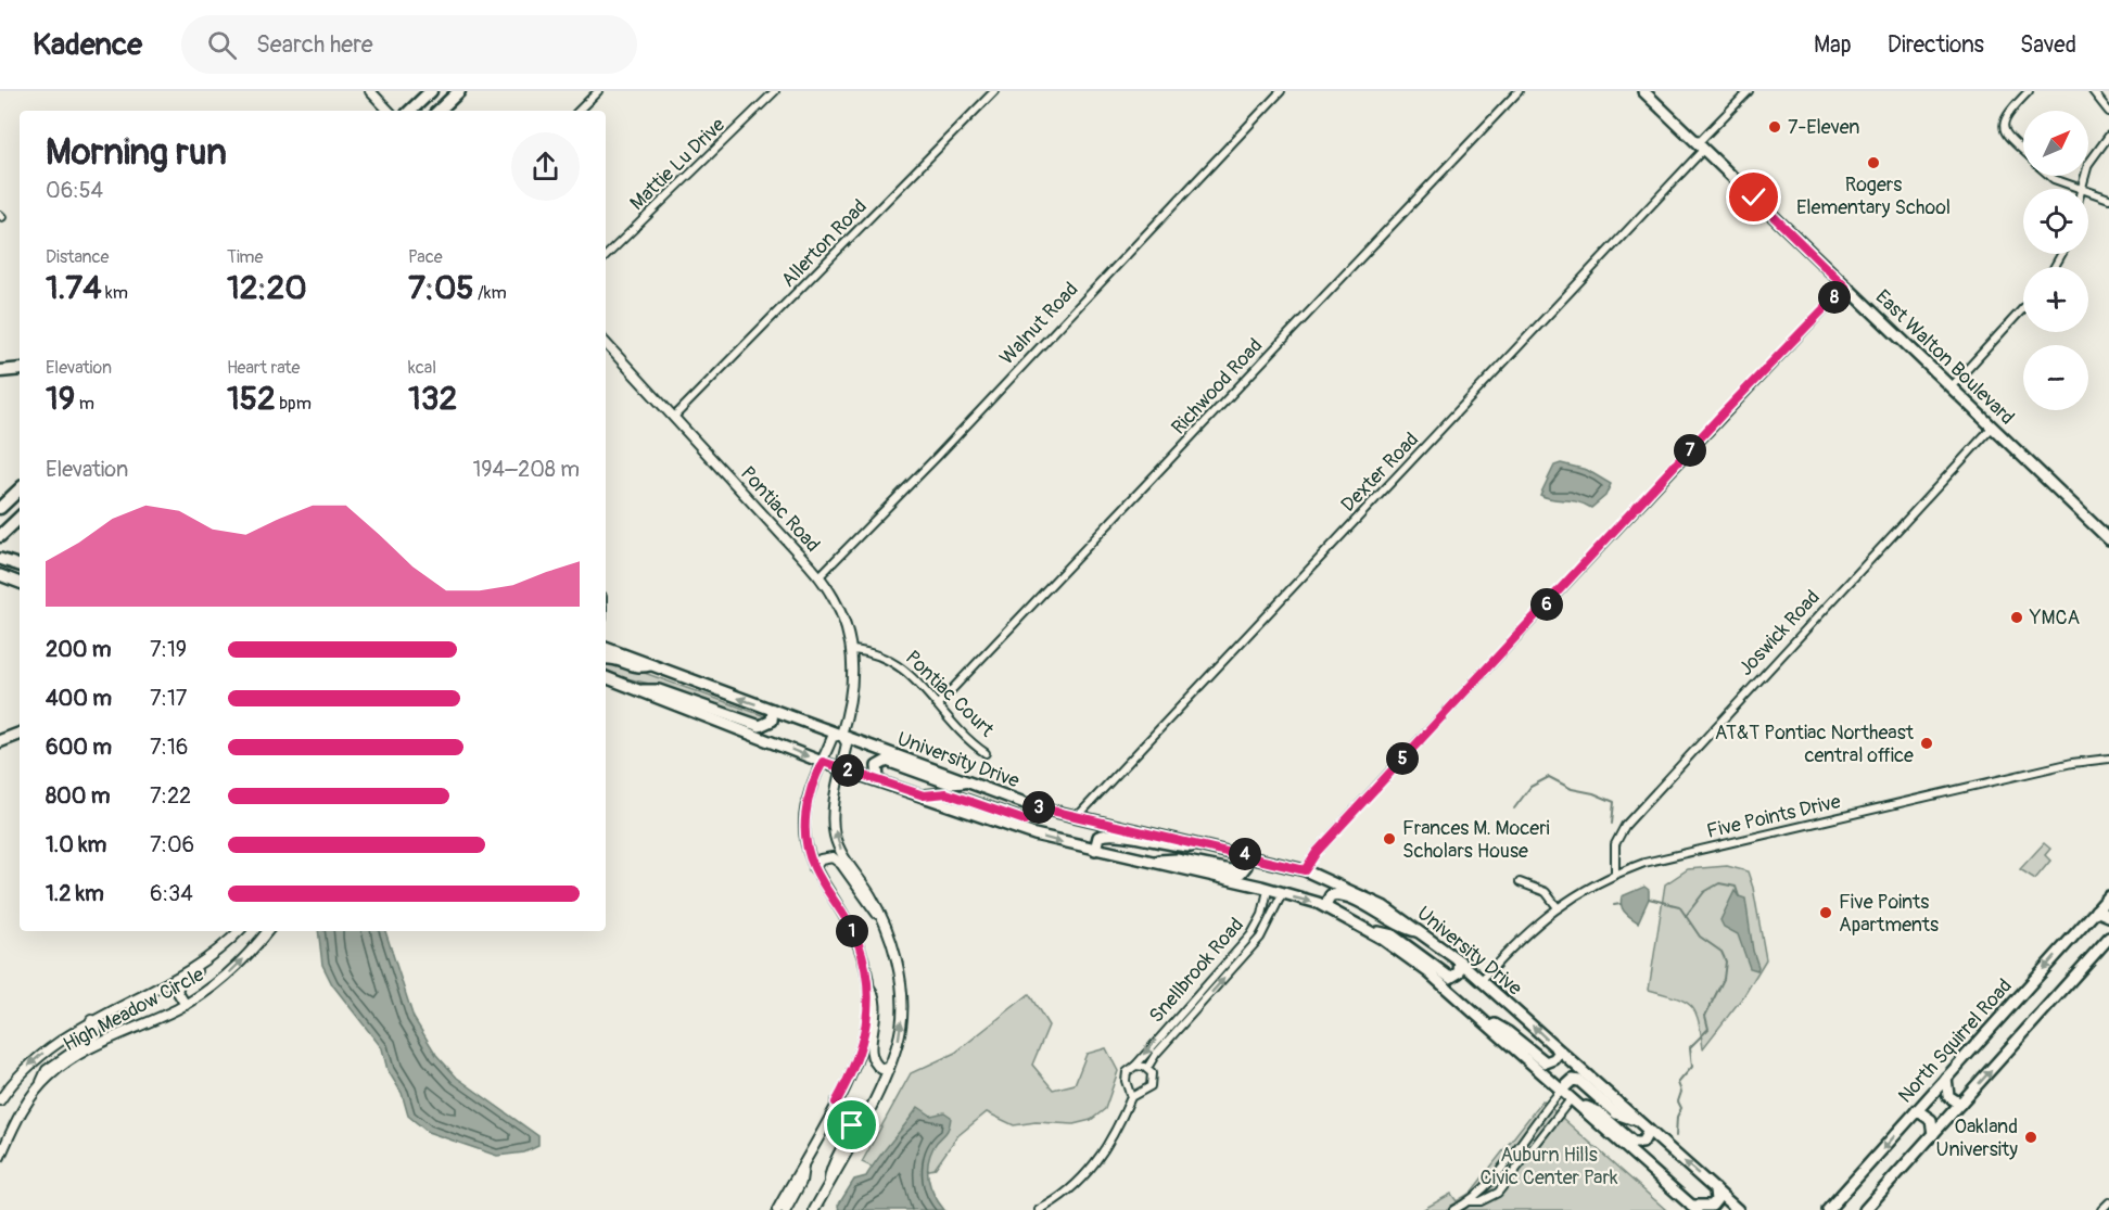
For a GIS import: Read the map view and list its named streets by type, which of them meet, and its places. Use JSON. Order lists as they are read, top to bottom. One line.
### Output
{"streets":{"main road":["East Walton Boulevard","University Drive","North Squirrel Road"],"street":["Mattie Lu Drive","Allerton Road","Walnut Road","Richwood Road","Dexter Road","Pontiac Road","Joswick Road","Pontiac Court","Five Points Drive","Snellbrook Road","High Meadow Circle"]},"crossings":[["Allerton Road","Pontiac Road"],["Walnut Road","Pontiac Road"],["East Walton Boulevard","Dexter Road"],["East Walton Boulevard","Joswick Road"],["Richwood Road","Pontiac Court"],["Dexter Road","University Drive"],["Pontiac Road","Pontiac Court"],["Pontiac Road","University Drive"],["Joswick Road","Five Points Drive"],["University Drive","Five Points Drive"]],"parks":["Auburn Hills Civic Center Park"],"places":["7-Eleven","Rogers Elementary School","YMCA","AT&T Pontiac Northeast central office","Frances M. Moceri Scholars House","Five Points Apartments","Oakland University"],"north":"top right","page":{"header":"Kadence","search":"Search here","nav":["Map","Directions","Saved"],"map_buttons":["+","−"],"heading":["Morning run","06:54"],"stats":[["Distance","1.74 km"],["Time","12:20"],["Pace","7:05 /km"],["Elevation","19 m"],["Heart rate","152 bpm"],["kcal","132"]],"pins":["8","7","6","5","2","3","4","1"],"chart":["Elevation","194–208 m"],"list":[{"name":"200 m","note":"7:19"},{"name":"400 m","note":"7:17"},{"name":"600 m","note":"7:16"},{"name":"800 m","note":"7:22"},{"name":"1.0 km","note":"7:06"},{"name":"1.2 km","note":"6:34"}]}}
